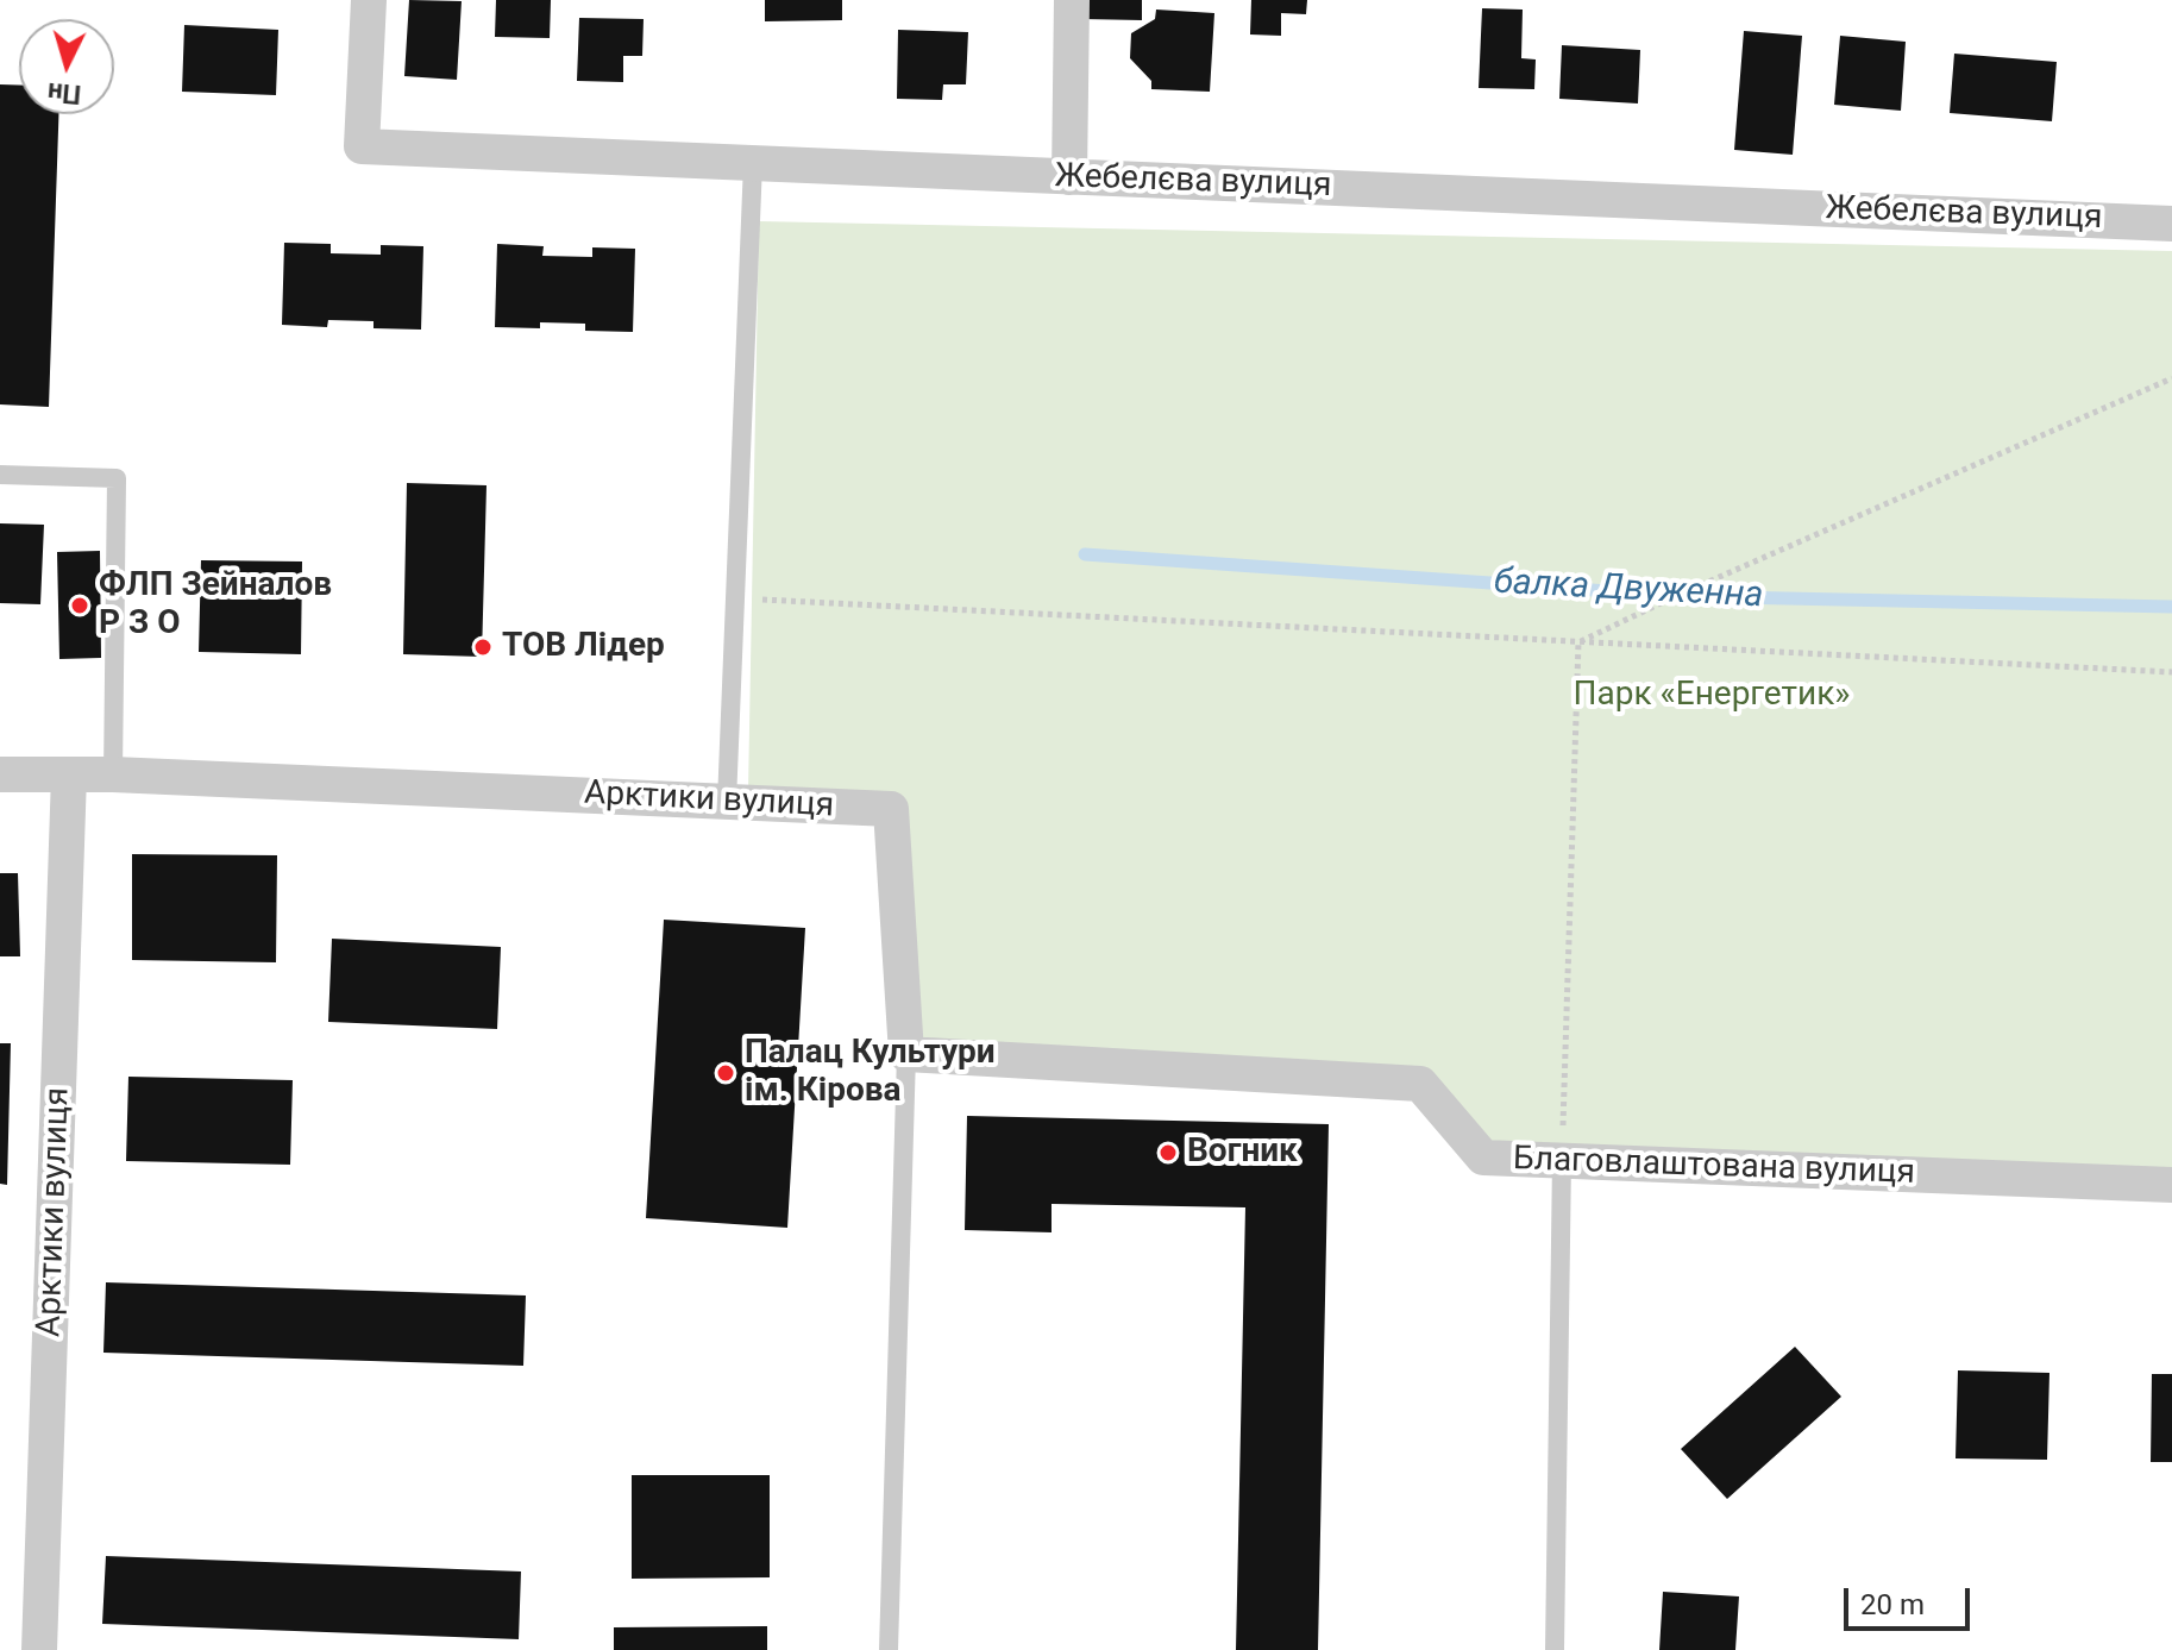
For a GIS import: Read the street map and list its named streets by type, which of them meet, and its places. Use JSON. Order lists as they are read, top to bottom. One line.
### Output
{"streets":{"street":["Жебелєва вулиця","Арктики вулиця","Благовлаштована вулиця"]},"crossings":[["Арктики вулиця","Благовлаштована вулиця"]],"water":["балка Двуженна"],"parks":["Парк «Енергетик»"],"places":["ФЛП Зейналов Р З О","ТОВ Лідер","Палац Культури ім. Кірова","Вогник"],"scale_bar":"20 m","north":"bottom"}
